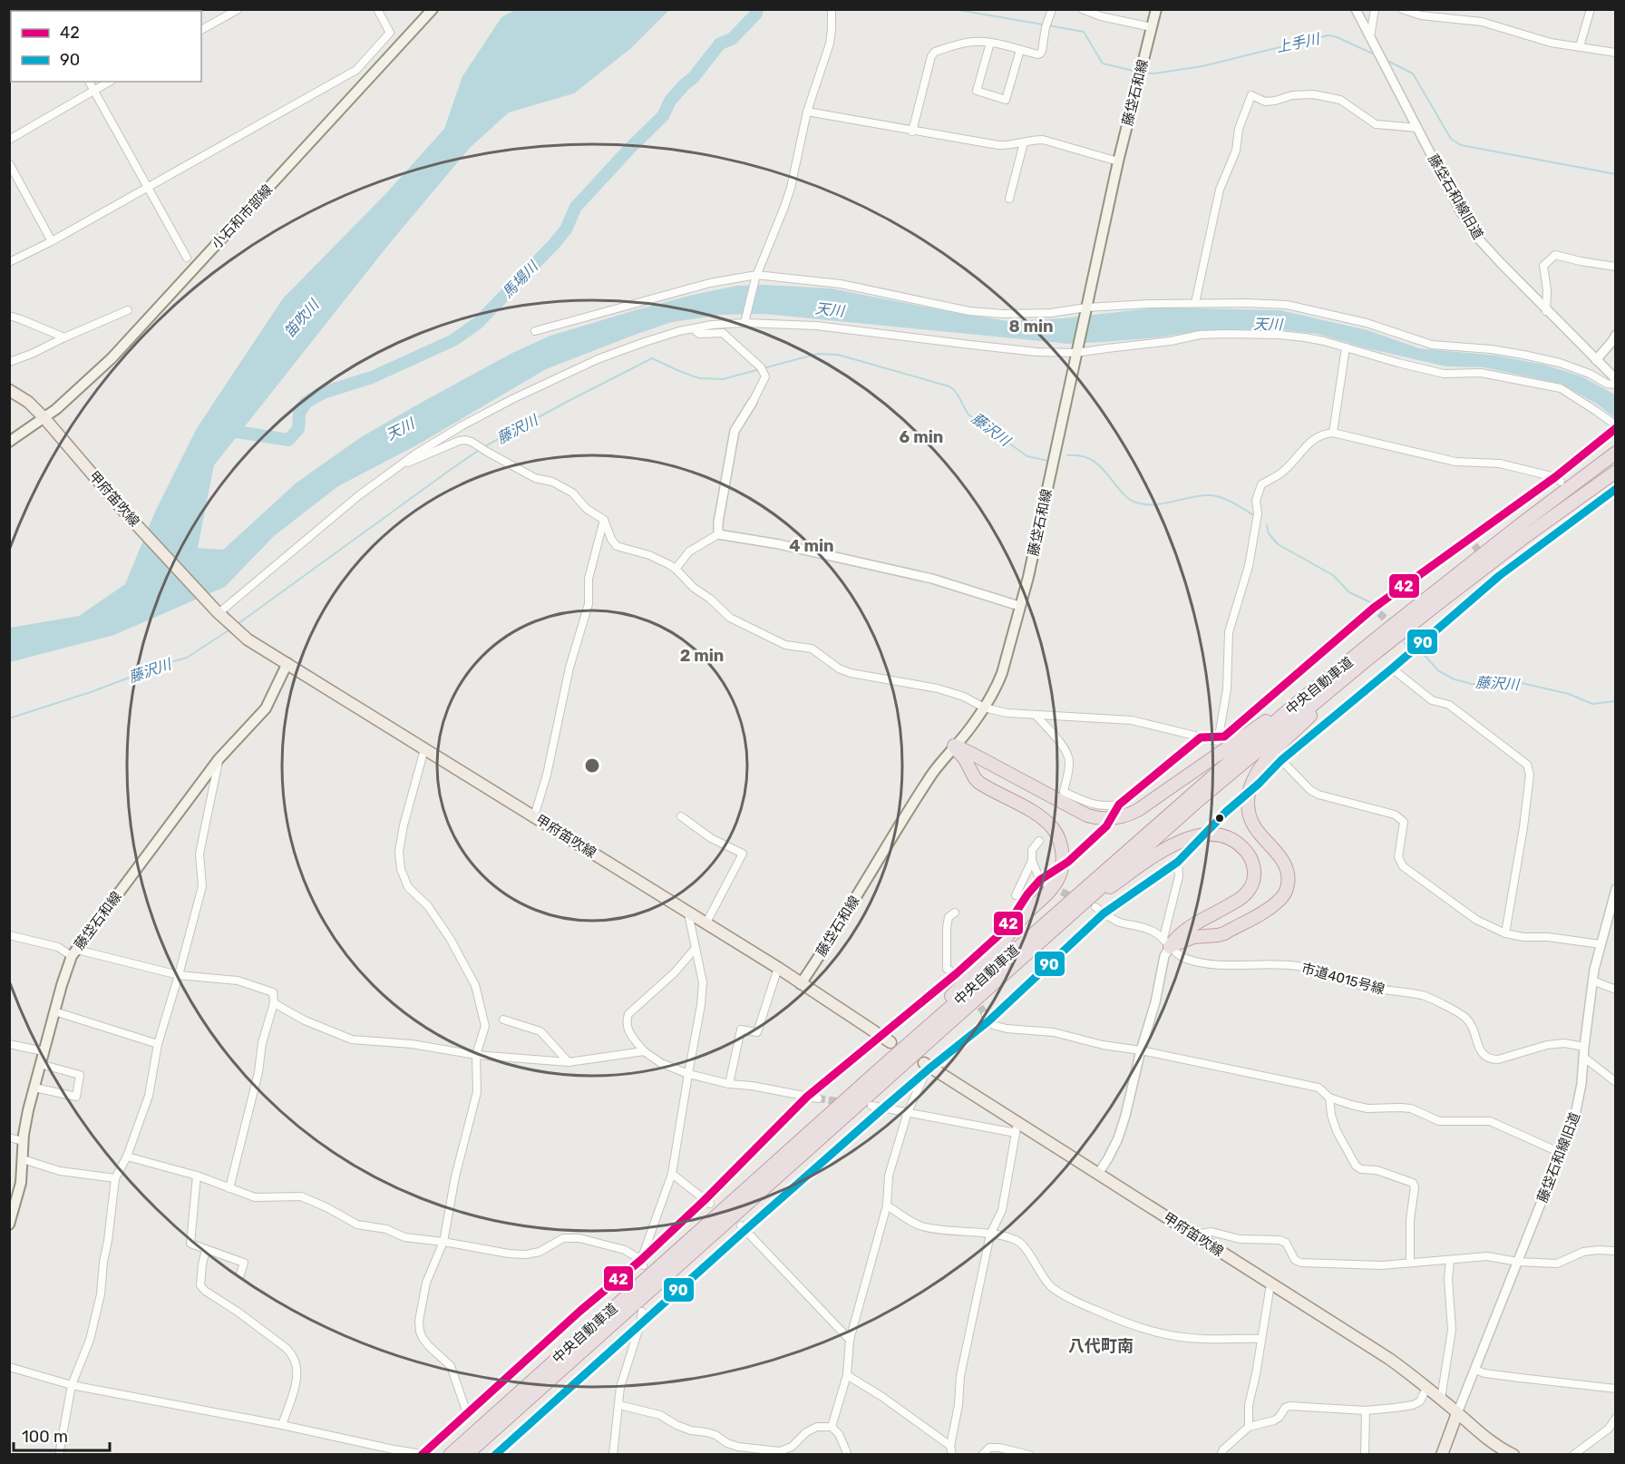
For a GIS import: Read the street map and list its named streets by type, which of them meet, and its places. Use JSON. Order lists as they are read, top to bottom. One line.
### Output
{"streets":{"highway":["中央自動車道"],"main road":["藤垈石和線","小石和市部線","甲府笛吹線"],"street":["藤垈石和線旧道","市道4015号線"]},"crossings":[["藤垈石和線","甲府笛吹線"],["藤垈石和線旧道","甲府笛吹線"],["藤垈石和線旧道","市道4015号線"],["小石和市部線","甲府笛吹線"]],"districts":["八代町南"],"water":["上手川","馬場川","天川","笛吹川","藤沢川"],"lines":["transit line 42","transit line 90"],"legend":["42","90"],"scale_bar":"100 m","rings":["8 min","6 min","4 min","2 min"]}
